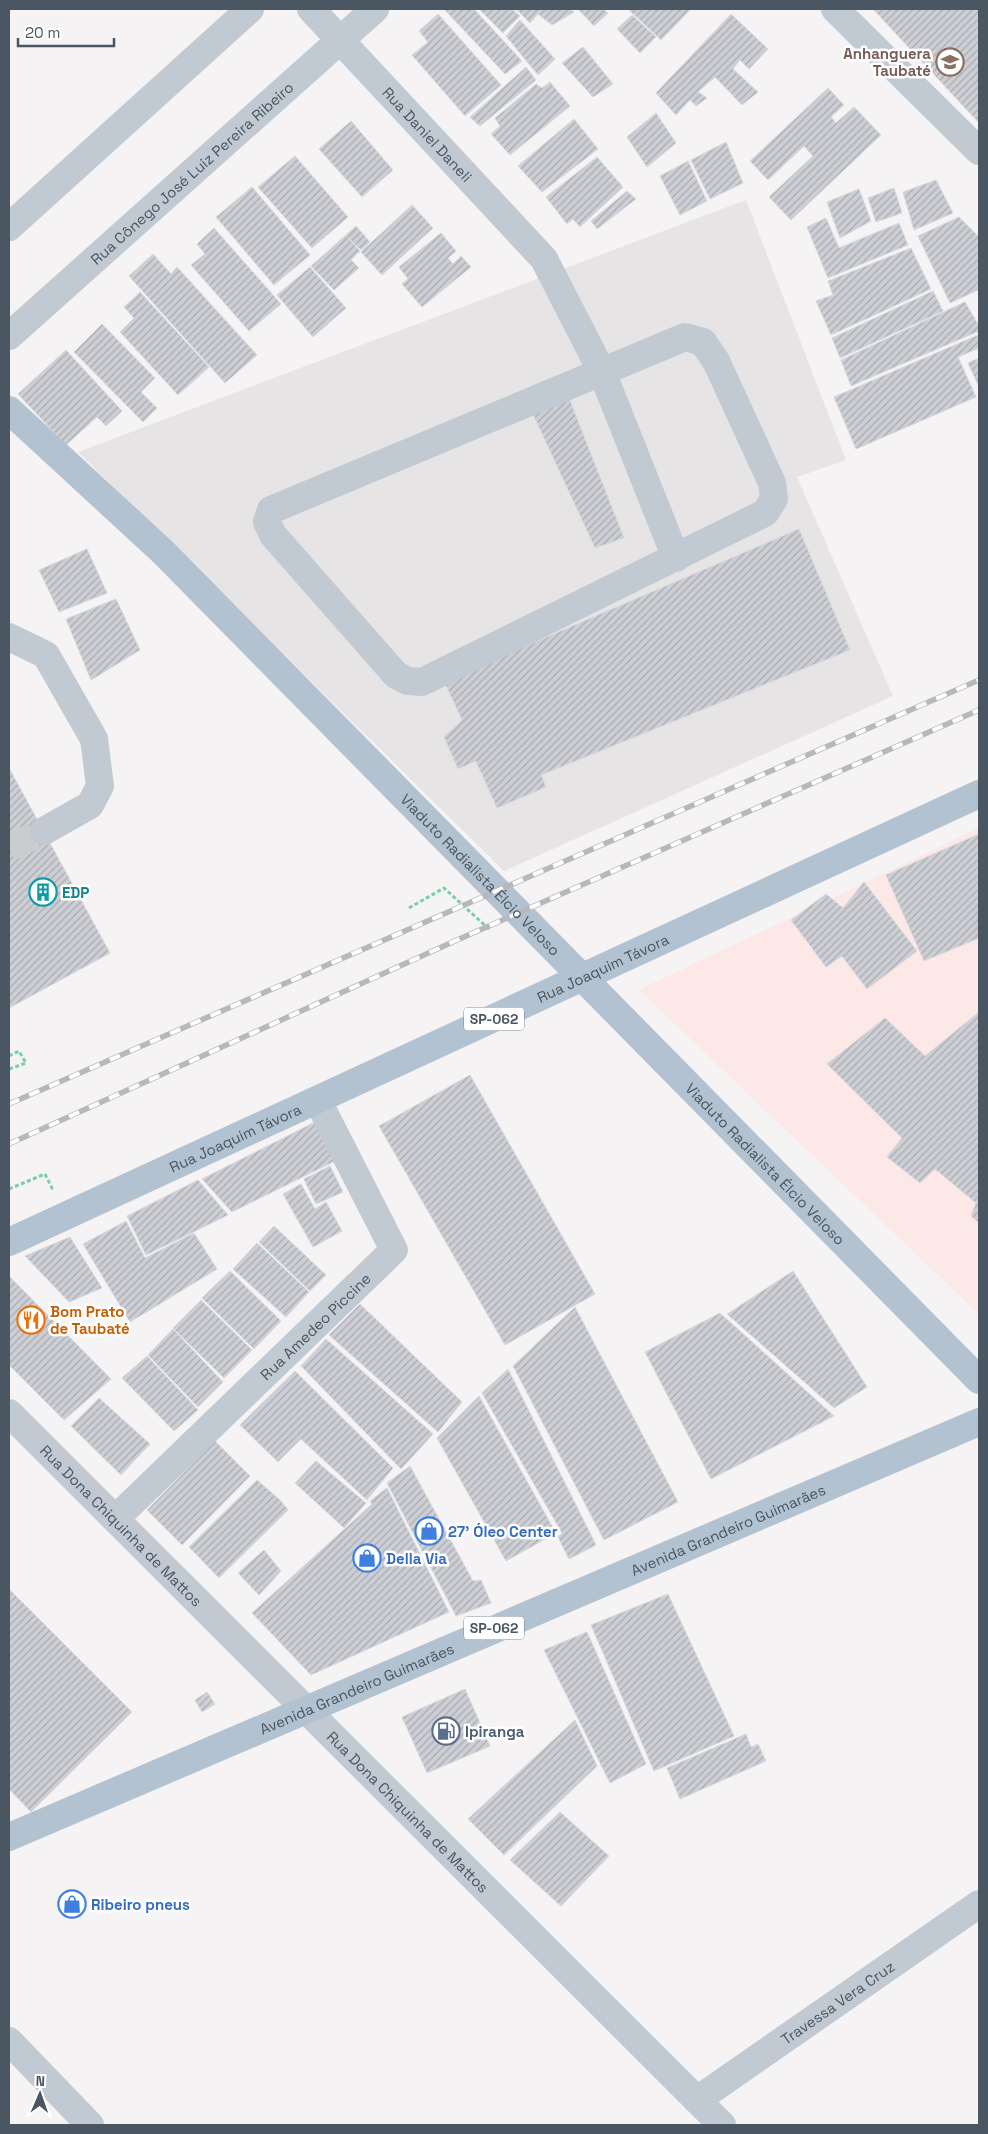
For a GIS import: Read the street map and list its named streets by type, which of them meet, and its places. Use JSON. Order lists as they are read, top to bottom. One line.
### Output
{"streets":{"main road":["Viaduto Radialista Élcio Veloso","Rua Joaquim Távora","SP-062","Avenida Grandeiro Guimarães"],"street":["Rua Daniel Daneli","Rua Cônego José Luiz Pereira Ribeiro","Rua Amedeo Piccine","Rua Dona Chiquinha de Mattos","Travessa Vera Cruz"]},"crossings":[["Rua Daniel Daneli","Rua Cônego José Luiz Pereira Ribeiro"],["Rua Joaquim Távora","Rua Amedeo Piccine"],["Rua Amedeo Piccine","Rua Dona Chiquinha de Mattos"],["Rua Dona Chiquinha de Mattos","Avenida Grandeiro Guimarães"],["Rua Dona Chiquinha de Mattos","Travessa Vera Cruz"]],"places":{"school or university":["Anhanguera Taubaté"],"building":["EDP"],"restaurant":["Bom Prato de Taubaté"],"shop":["27' Óleo Center","Della Via","Ribeiro pneus"],"fuel station":["Ipiranga"]},"scale_bar":"20 m","north":"top"}
